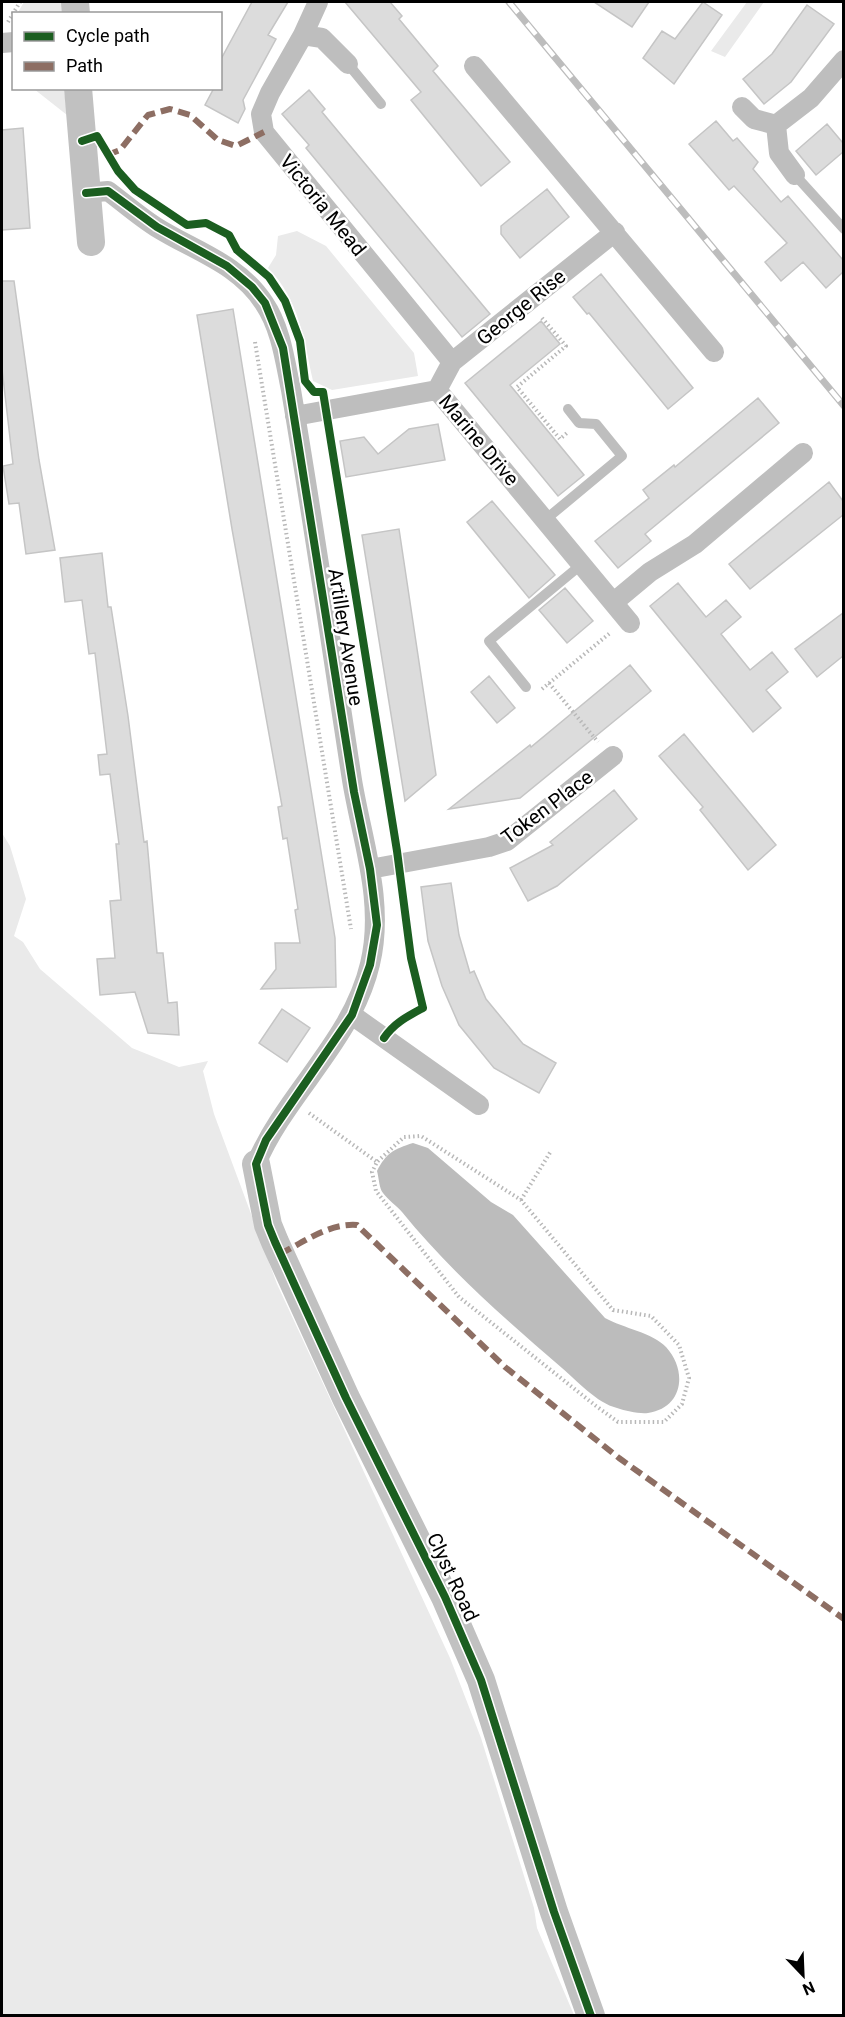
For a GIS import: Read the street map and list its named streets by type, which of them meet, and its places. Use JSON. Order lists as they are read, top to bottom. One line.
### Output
{"streets":{"street":["Victoria Mead","George Rise","Marine Drive","Artillery Avenue","Token Place","Clyst Road"]},"crossings":[["Victoria Mead","George Rise"],["George Rise","Marine Drive"],["Marine Drive","Artillery Avenue"],["Artillery Avenue","Token Place"],["Artillery Avenue","Clyst Road"]],"legend":["Cycle path","Path"],"north":"bottom right"}
